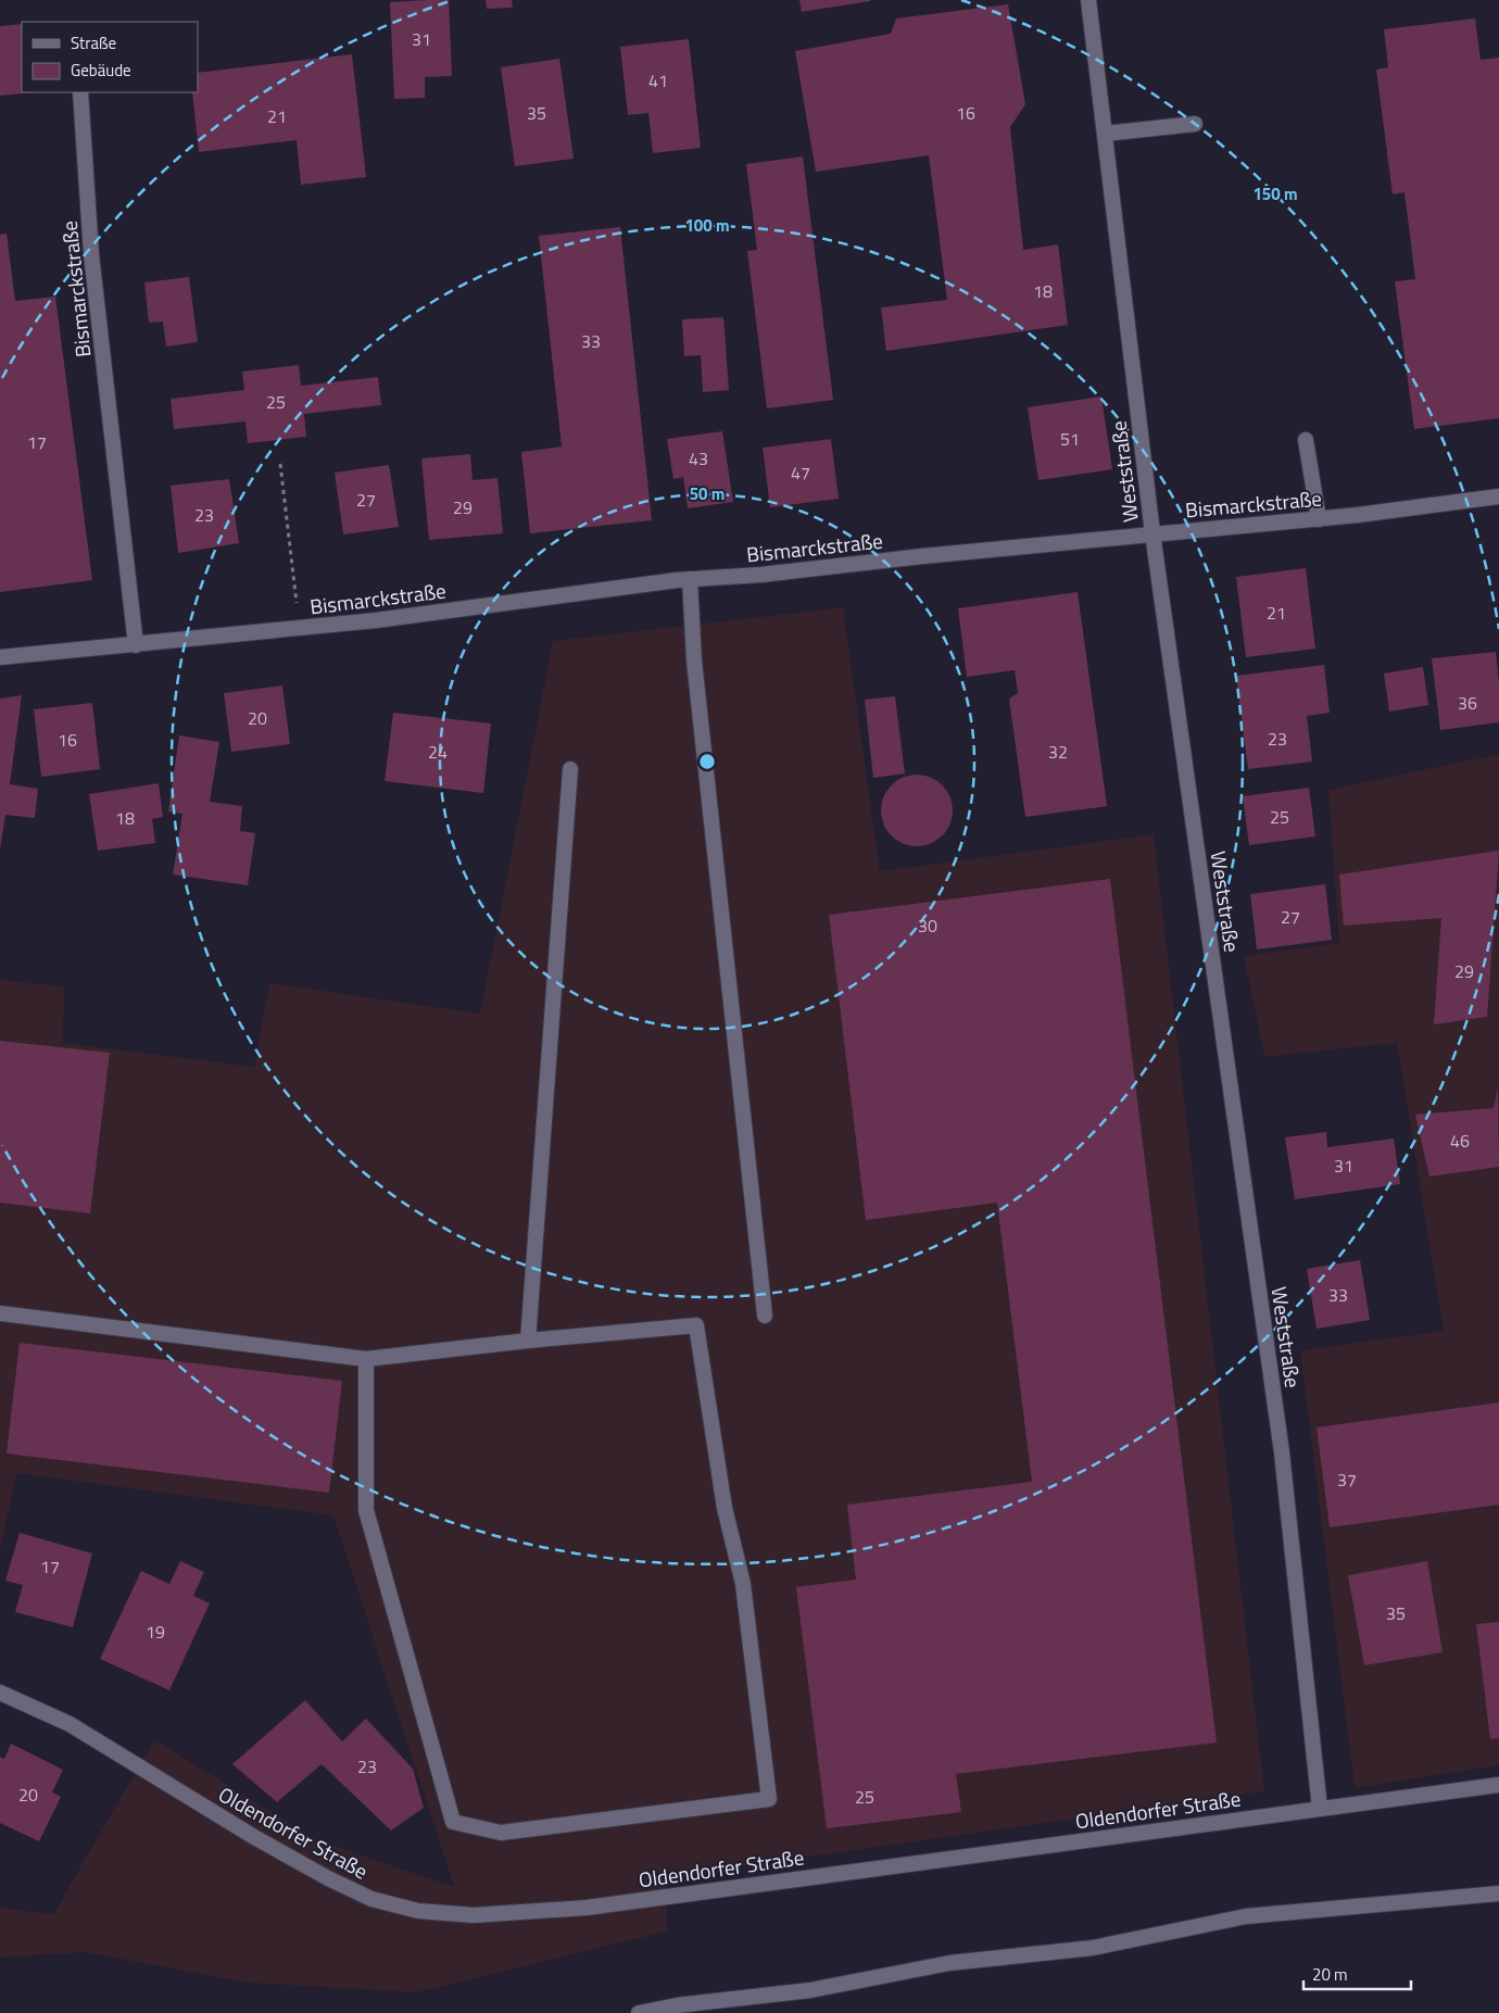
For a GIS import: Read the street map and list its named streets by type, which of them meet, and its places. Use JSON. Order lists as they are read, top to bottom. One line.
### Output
{"streets":{"street":["Bismarckstraße","Weststraße","Oldendorfer Straße"]},"crossings":[["Bismarckstraße","Weststraße"],["Weststraße","Oldendorfer Straße"]],"house_numbers":["31","41","35","16","21","18","33","25","51","17","43","47","27","29","23","21","36","20","23","16","24","32","25","18","27","30","29","46","31","33","37","17","35","19","23","20","25"],"legend":["Straße","Gebäude"],"scale_bar":"20 m","rings":["150 m","100 m","50 m"]}
